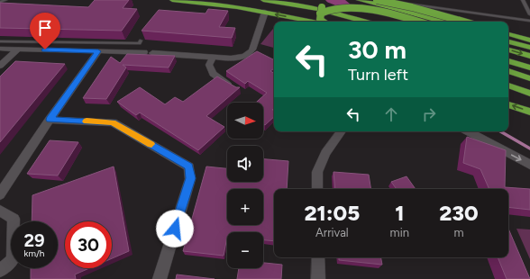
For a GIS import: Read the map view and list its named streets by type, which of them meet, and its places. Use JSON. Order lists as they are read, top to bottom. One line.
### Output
{"north":"right","page":{"turn":["30 m","Turn left"],"map_buttons":["+","−"],"eta":["21:05","Arrival","1","min","230","m"],"speed":"29 km/h","limit":"30"}}
